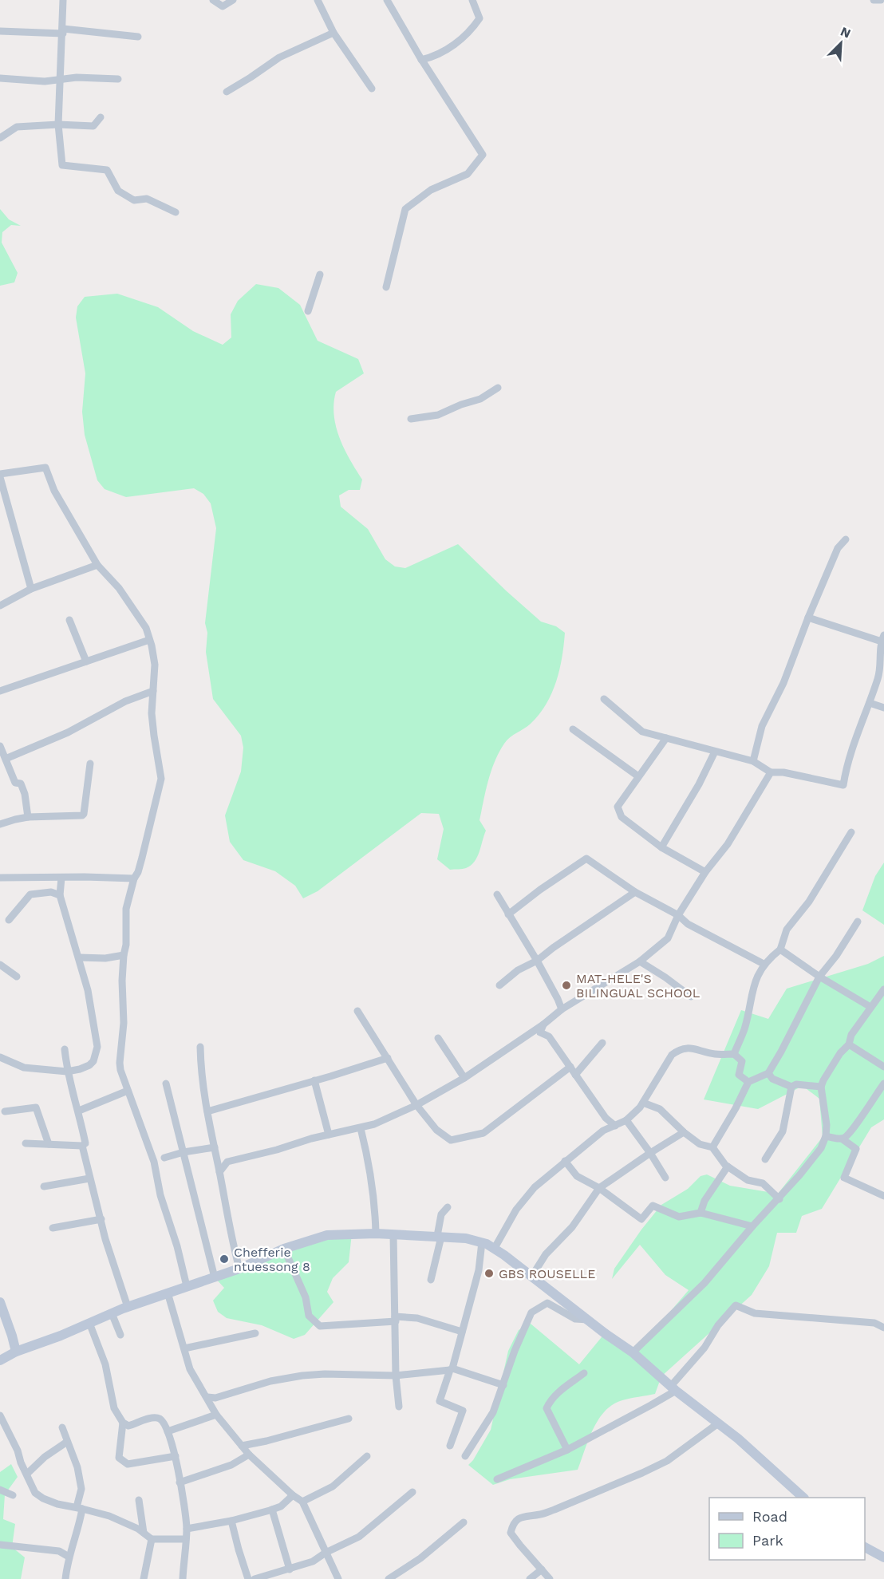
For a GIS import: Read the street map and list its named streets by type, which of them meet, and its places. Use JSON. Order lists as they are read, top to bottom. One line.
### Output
{"places":["MAT-HELE'S BILINGUAL SCHOOL","Chefferie ntuessong 8","GBS ROUSELLE"],"legend":["Road","Park"],"north":"top right"}
